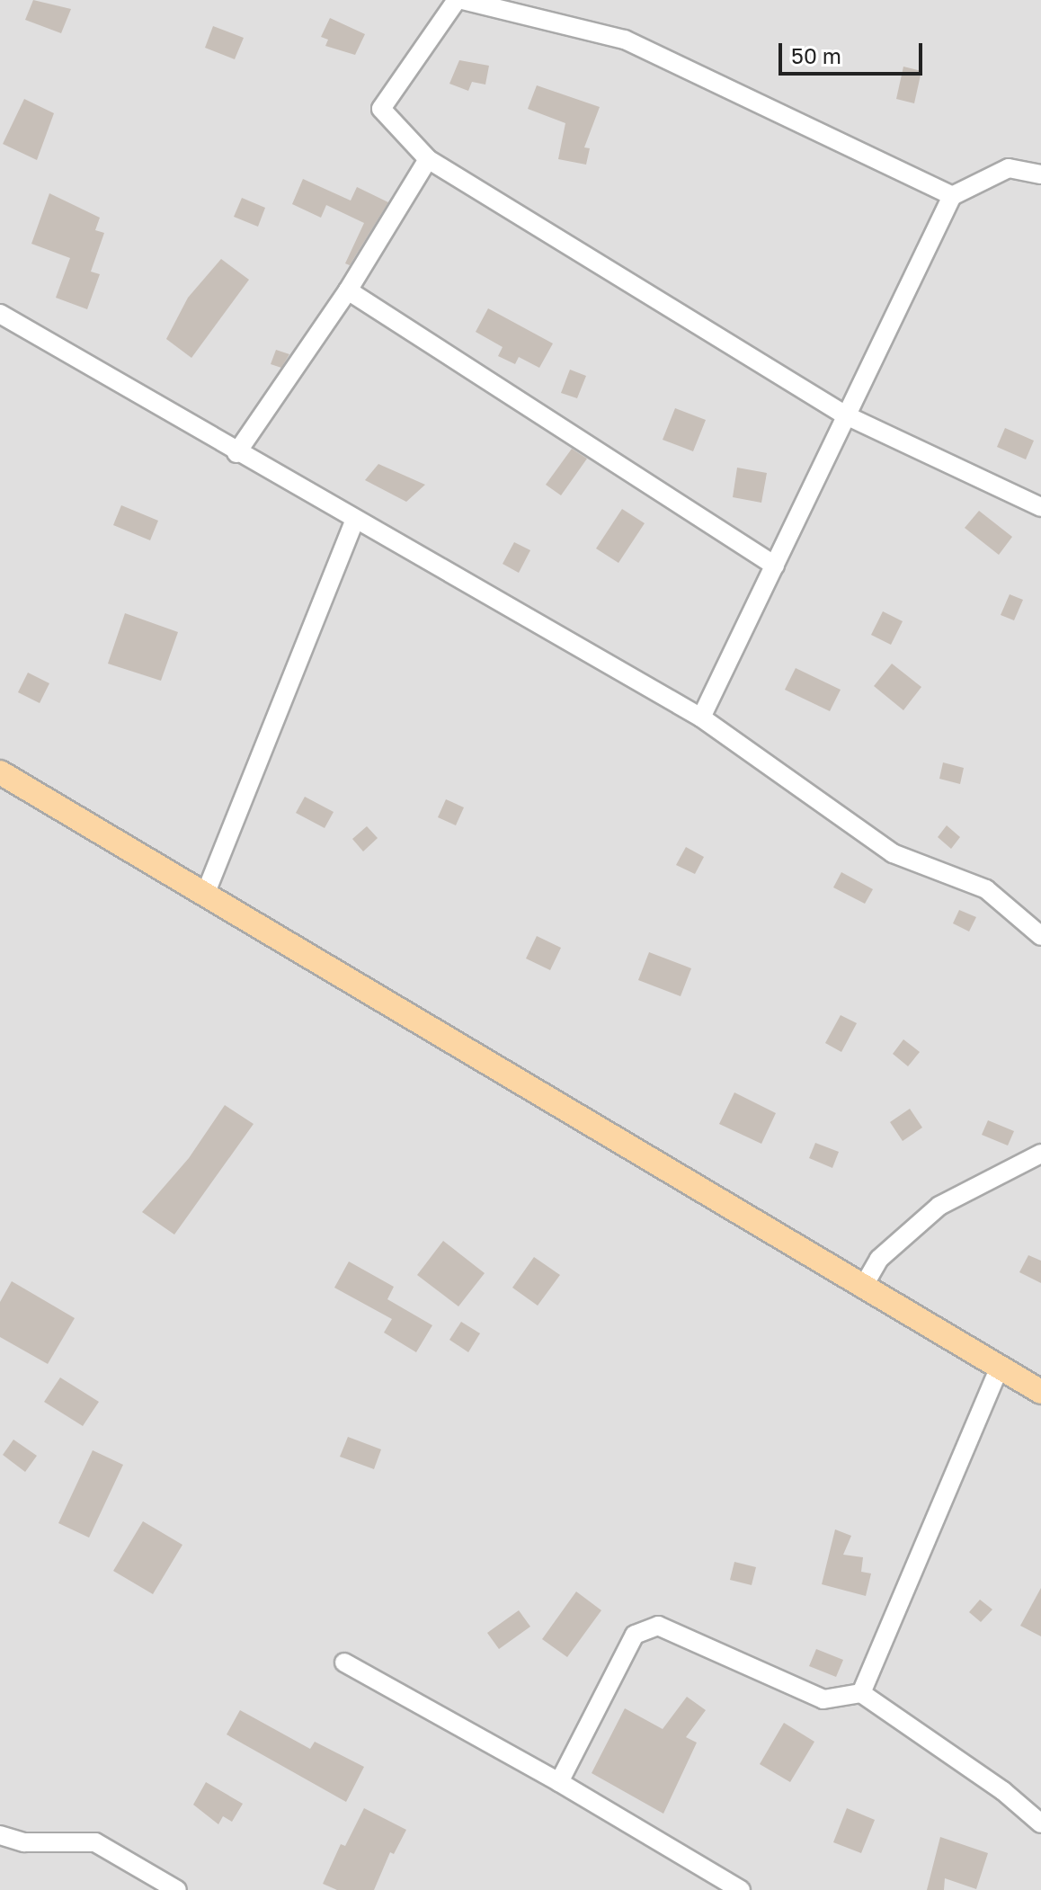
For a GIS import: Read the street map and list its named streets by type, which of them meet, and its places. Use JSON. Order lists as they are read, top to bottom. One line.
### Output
{"scale_bar":"50 m"}
